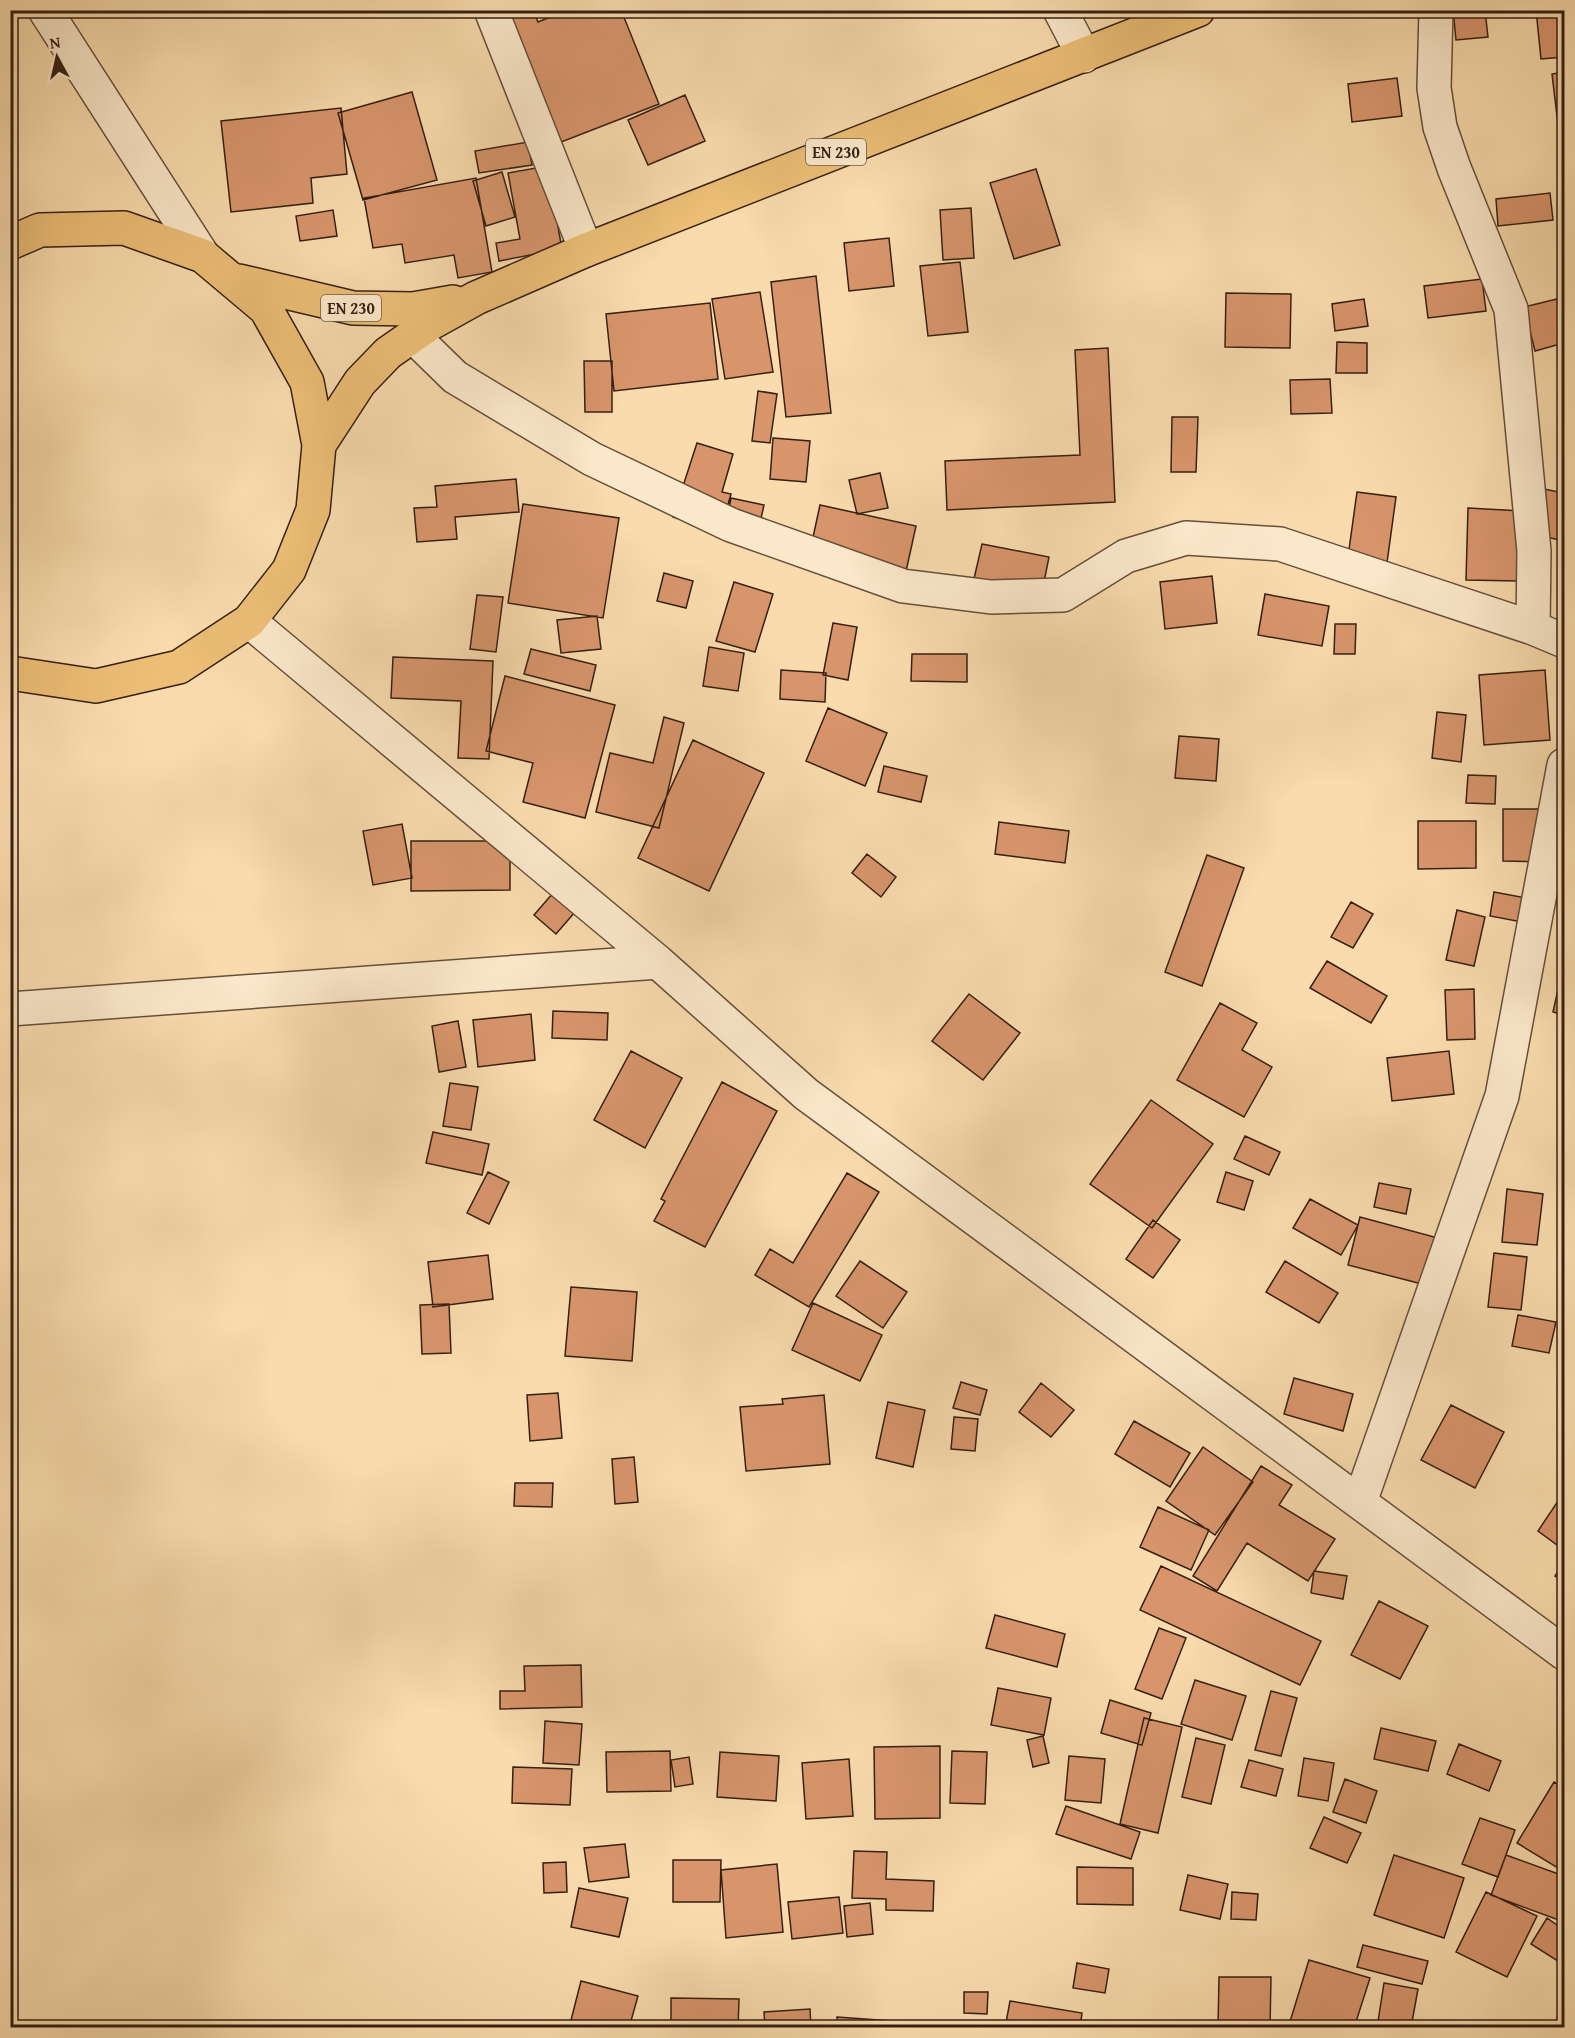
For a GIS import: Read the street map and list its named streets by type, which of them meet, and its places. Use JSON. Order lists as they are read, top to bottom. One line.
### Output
{"streets":{"main road":["EN 230"]},"north":"top"}
